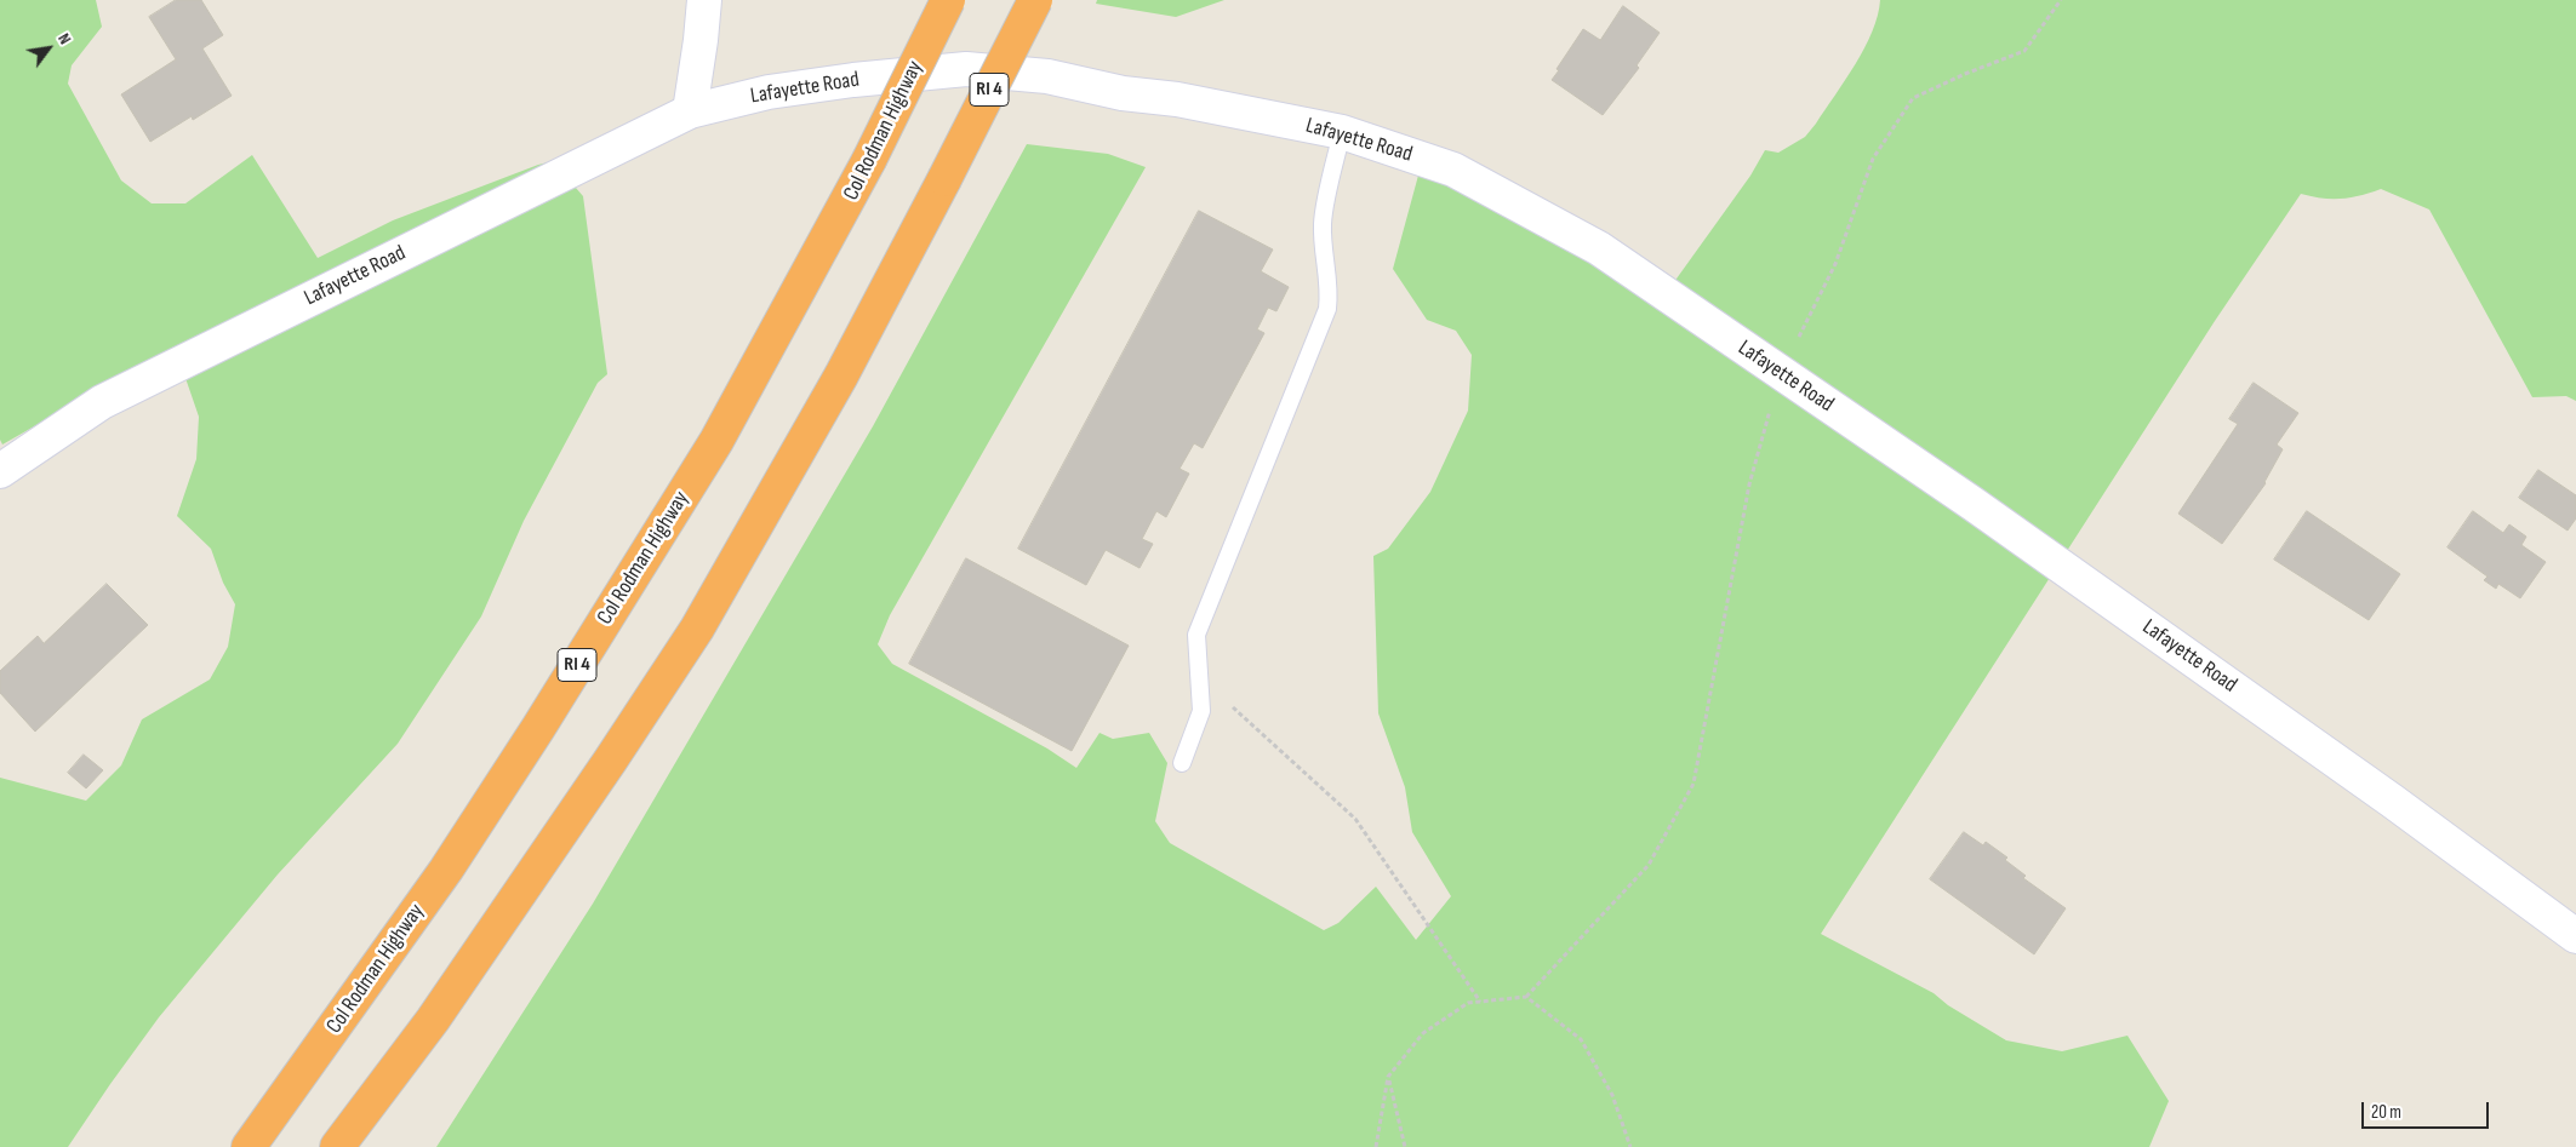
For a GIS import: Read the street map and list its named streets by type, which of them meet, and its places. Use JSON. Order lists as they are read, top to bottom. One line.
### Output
{"streets":{"highway":["RI 4","Col Rodman Highway"],"street":["Lafayette Road"]},"scale_bar":"20 m","north":"top right"}
